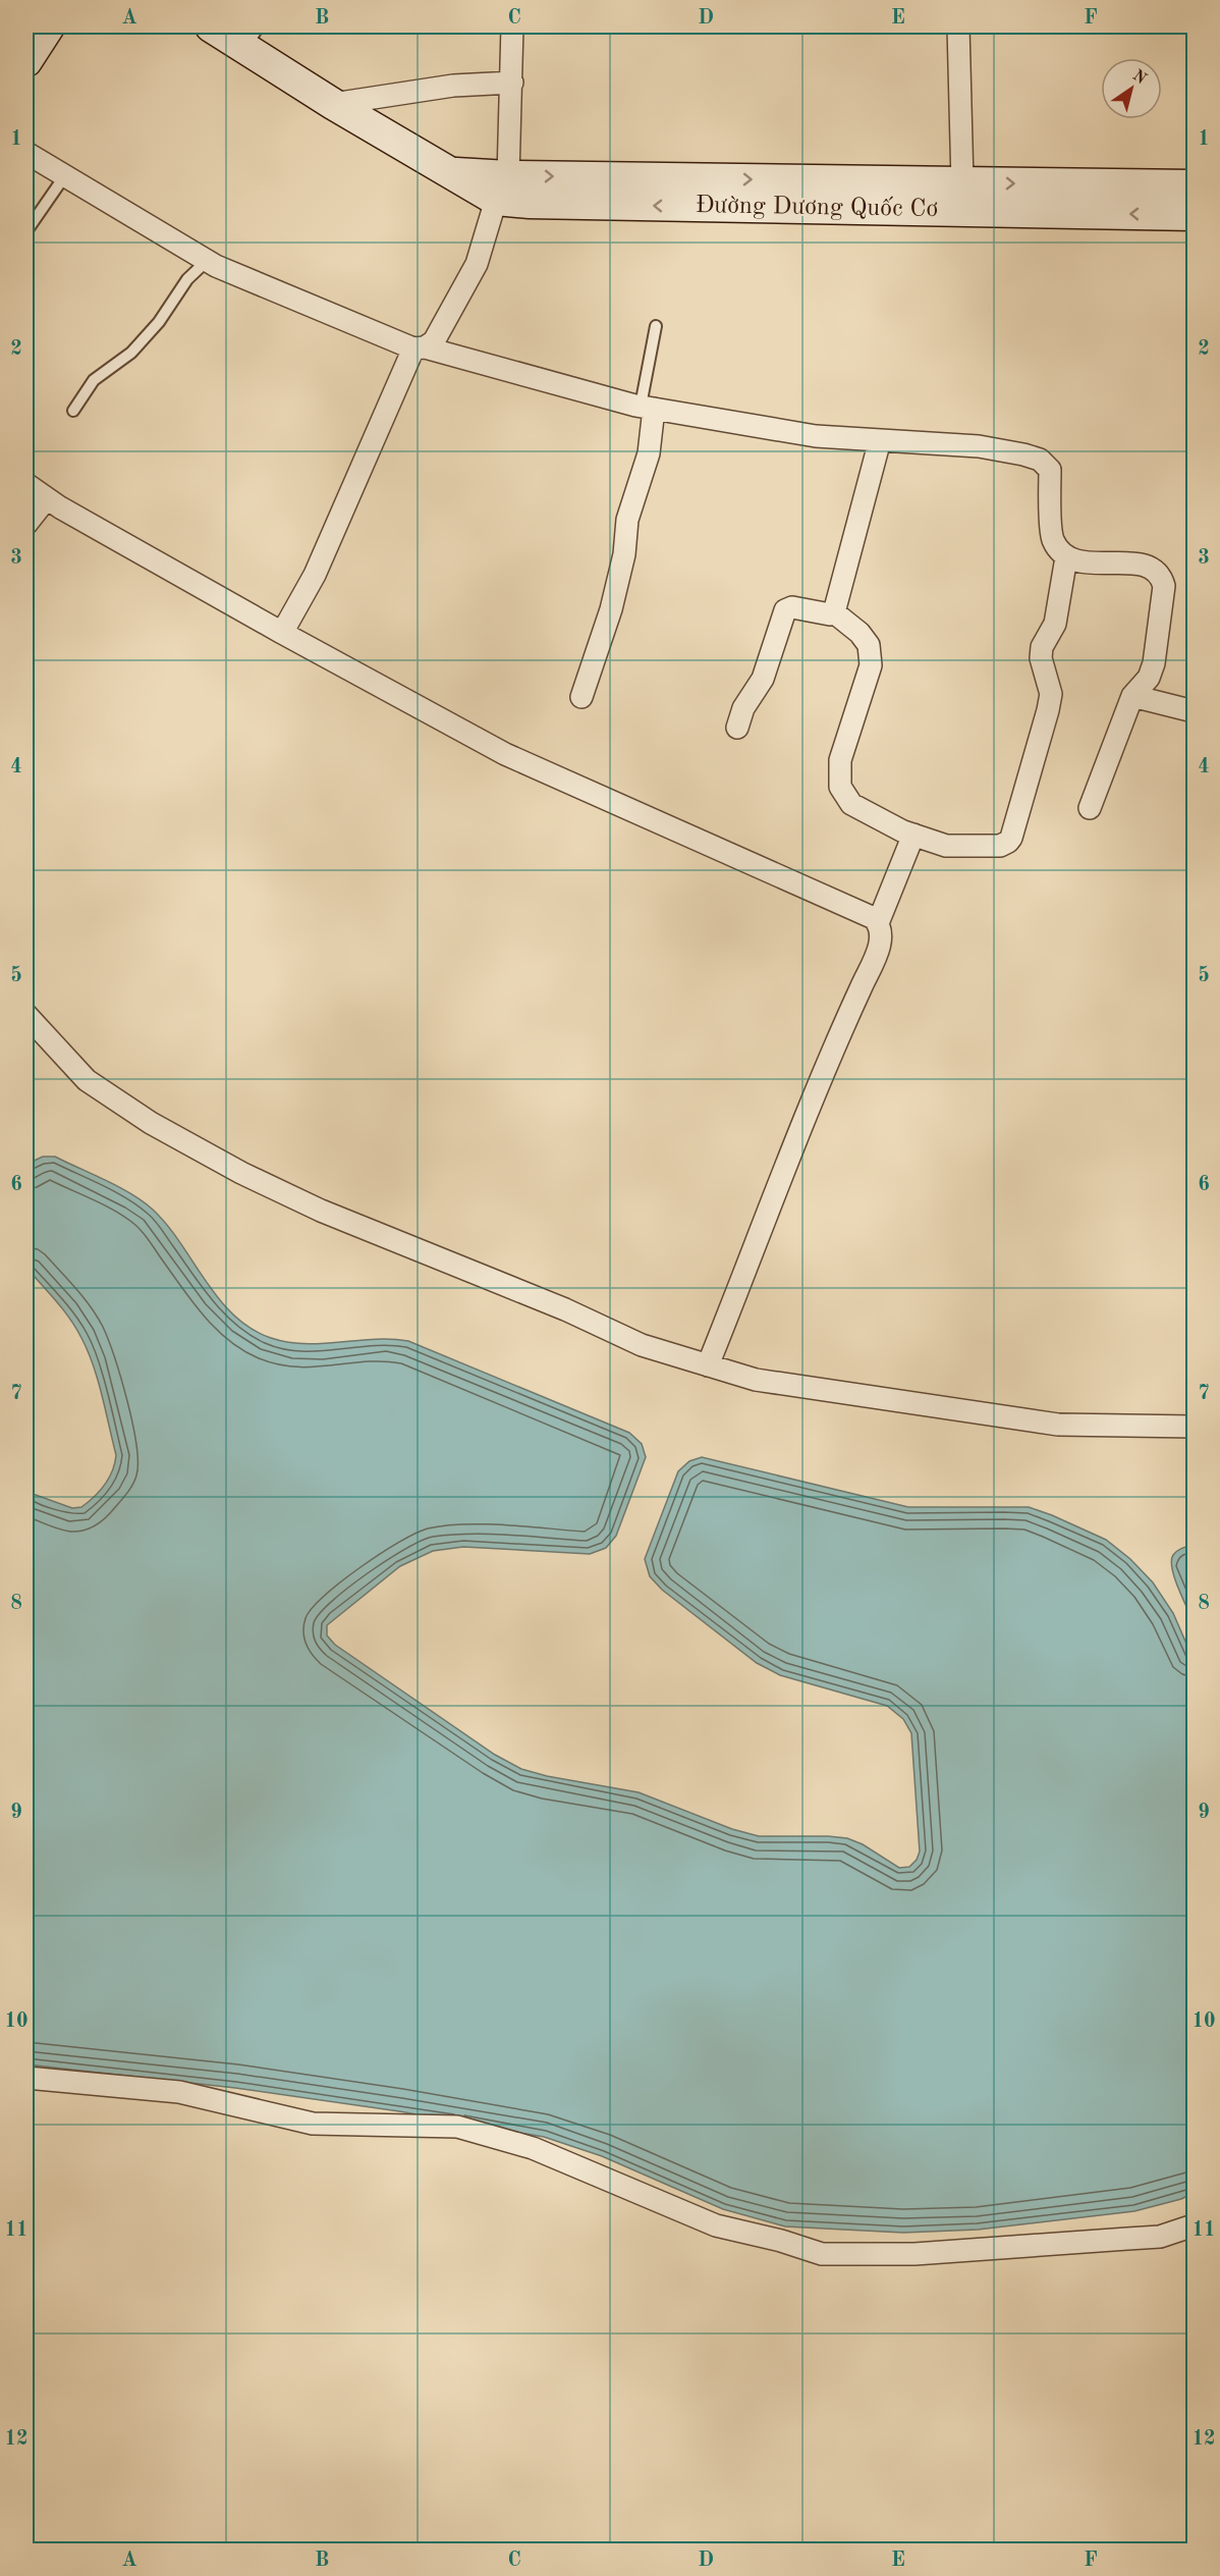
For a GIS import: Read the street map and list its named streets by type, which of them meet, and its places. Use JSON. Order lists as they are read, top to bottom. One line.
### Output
{"streets":{"main road":["Đường Dương Quốc Cơ"]},"north":"top right","grid":{"columns":["A","B","C","D","E","F"],"rows":["1","2","3","4","5","6","7","8","9","10","11","12"]}}
